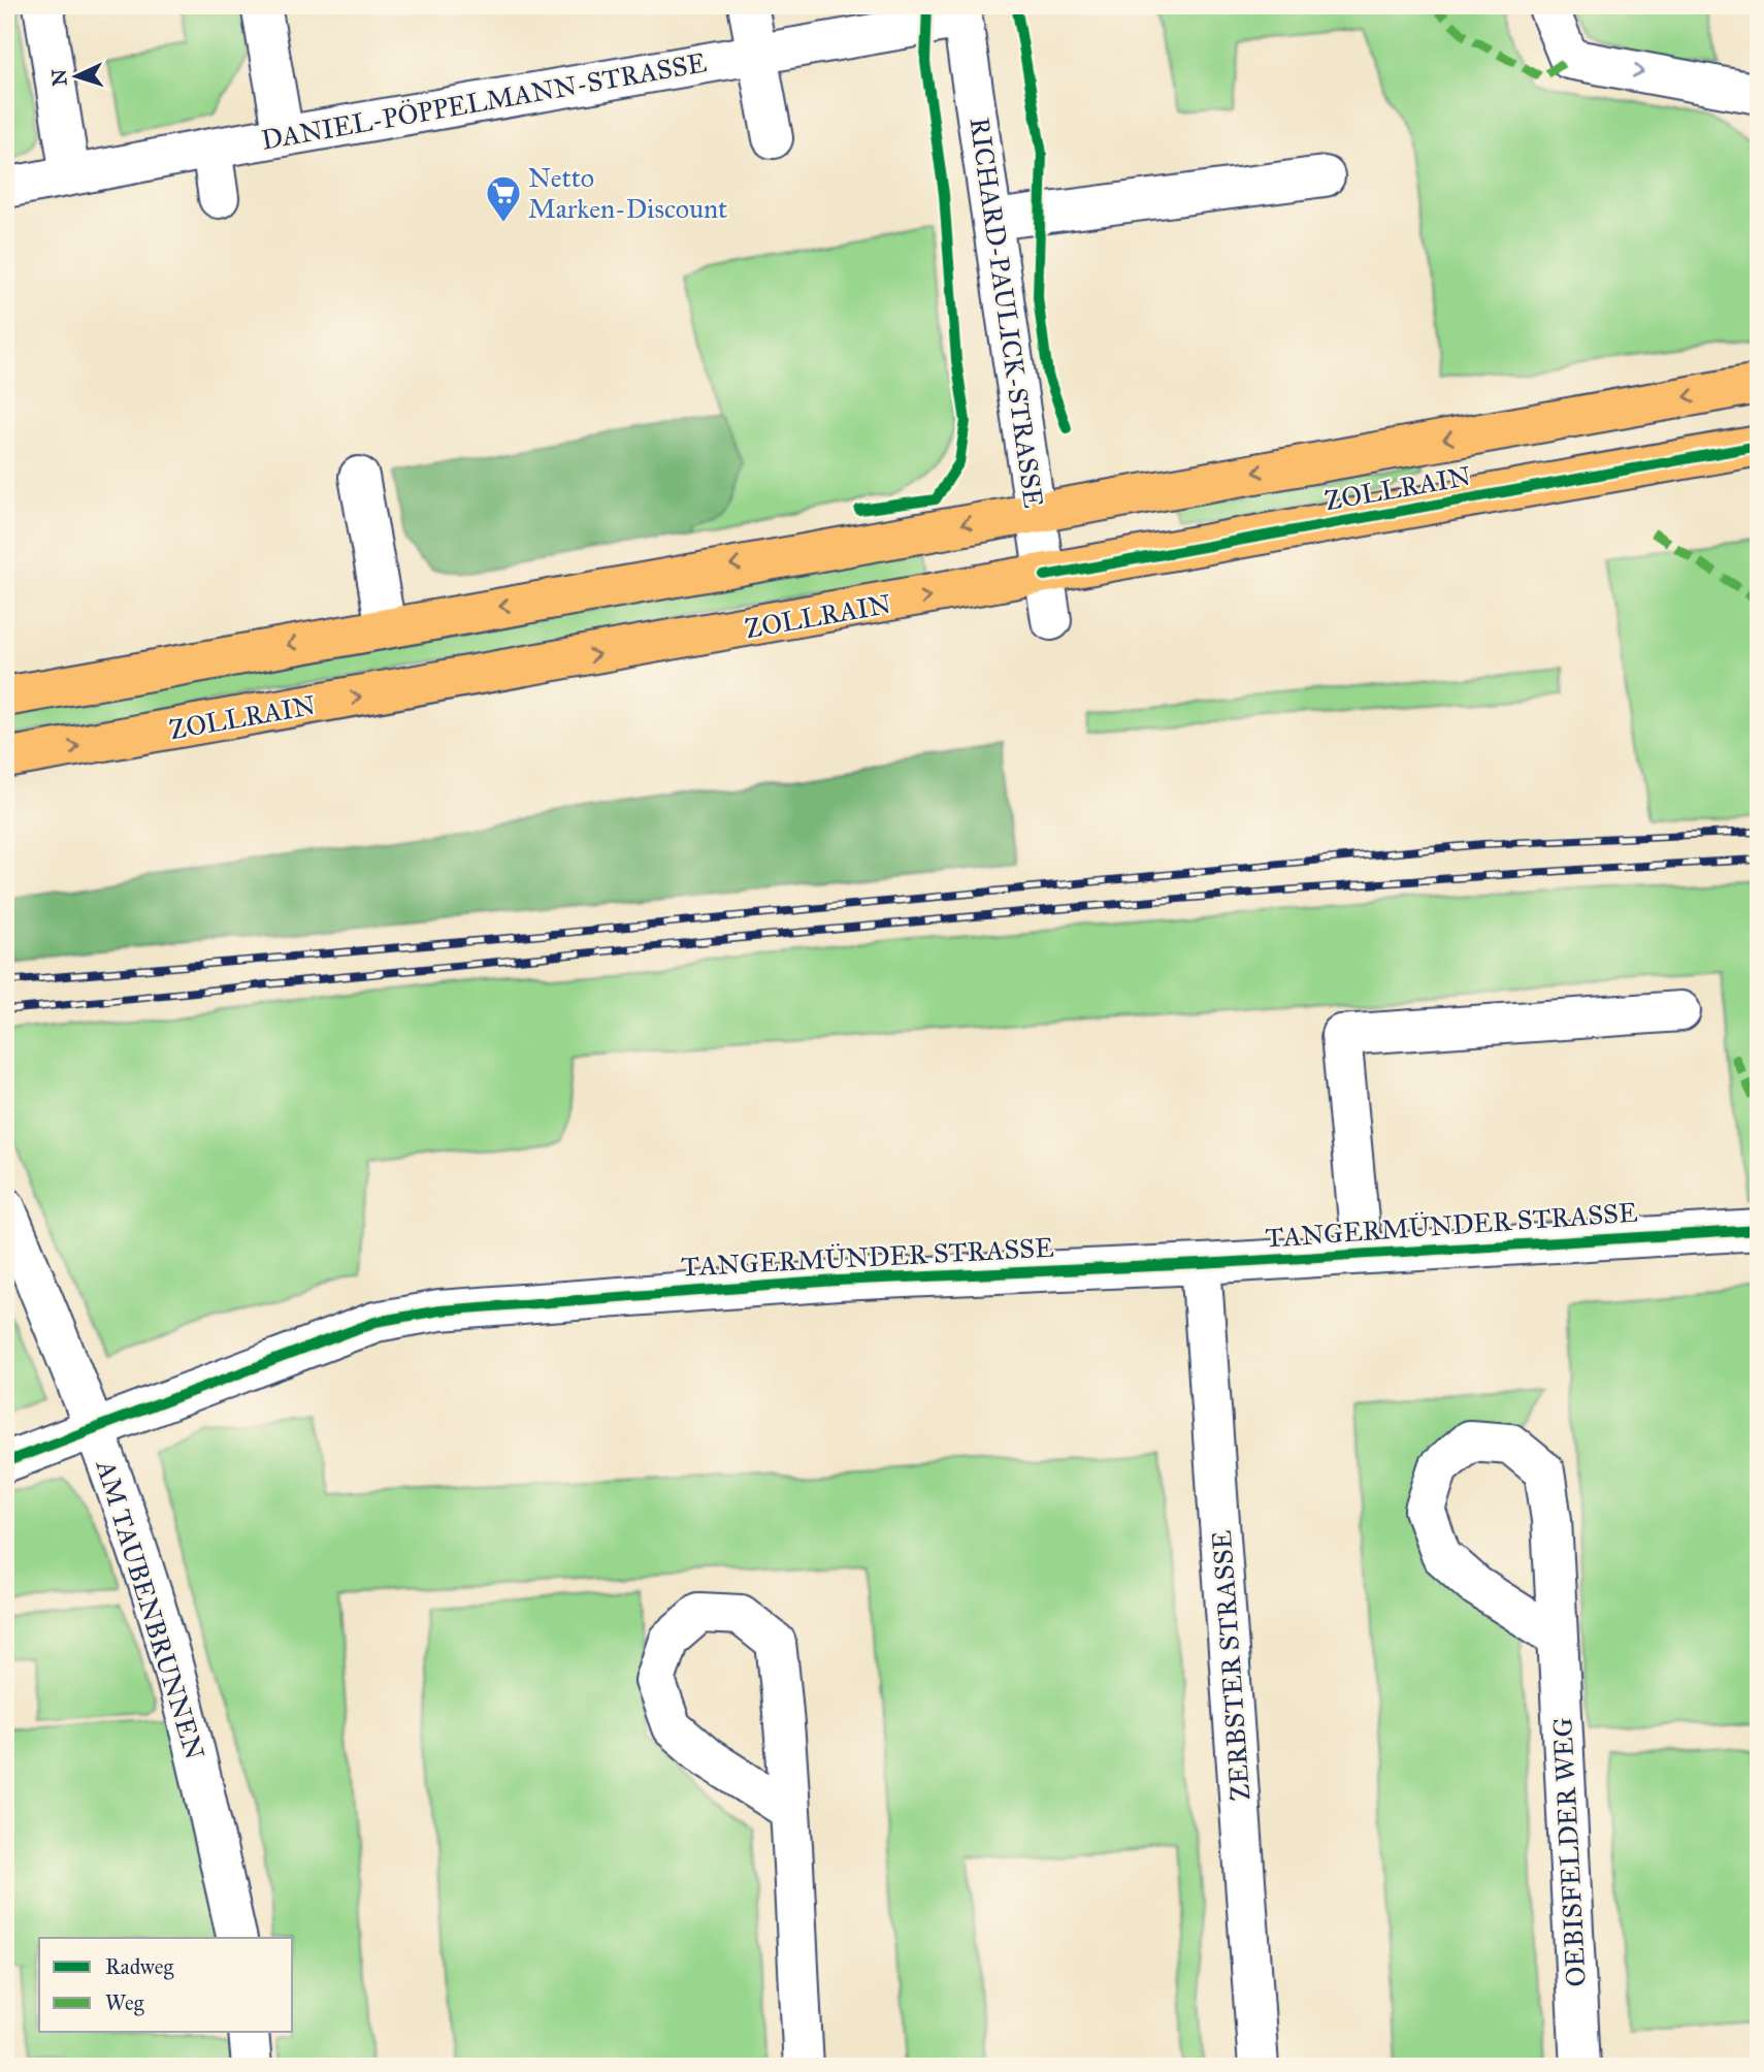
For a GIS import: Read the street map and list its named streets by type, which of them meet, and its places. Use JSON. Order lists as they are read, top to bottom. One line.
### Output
{"streets":{"main road":["ZOLLRAIN"],"street":["DANIEL-PÖPPELMANN-STRASSE","RICHARD-PAULICK-STRASSE","TANGERMÜNDER STRASSE","AM TAUBENBRUNNEN","ZERBSTER STRASSE","OEBISFELDER WEG"]},"crossings":[["DANIEL-PÖPPELMANN-STRASSE","RICHARD-PAULICK-STRASSE"],["RICHARD-PAULICK-STRASSE","ZOLLRAIN"],["TANGERMÜNDER STRASSE","AM TAUBENBRUNNEN"],["TANGERMÜNDER STRASSE","ZERBSTER STRASSE"]],"places":{"supermarket":["Netto Marken-Discount"]},"legend":["Radweg","Weg"],"north":"left"}
